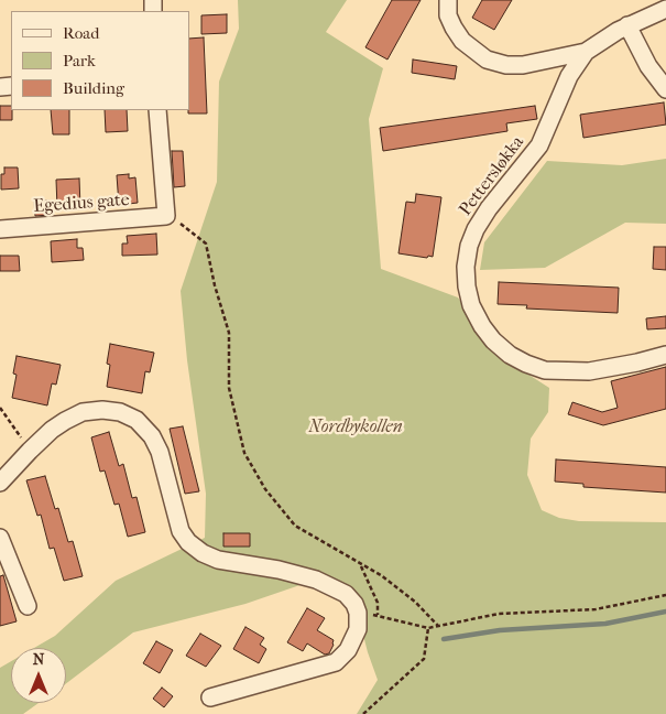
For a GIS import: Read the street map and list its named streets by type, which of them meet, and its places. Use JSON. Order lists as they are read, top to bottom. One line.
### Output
{"streets":{"street":["Pettersløkka","Egedius gate"]},"parks":["Nordbykollen"],"legend":["Road","Park","Building"],"north":"top"}
